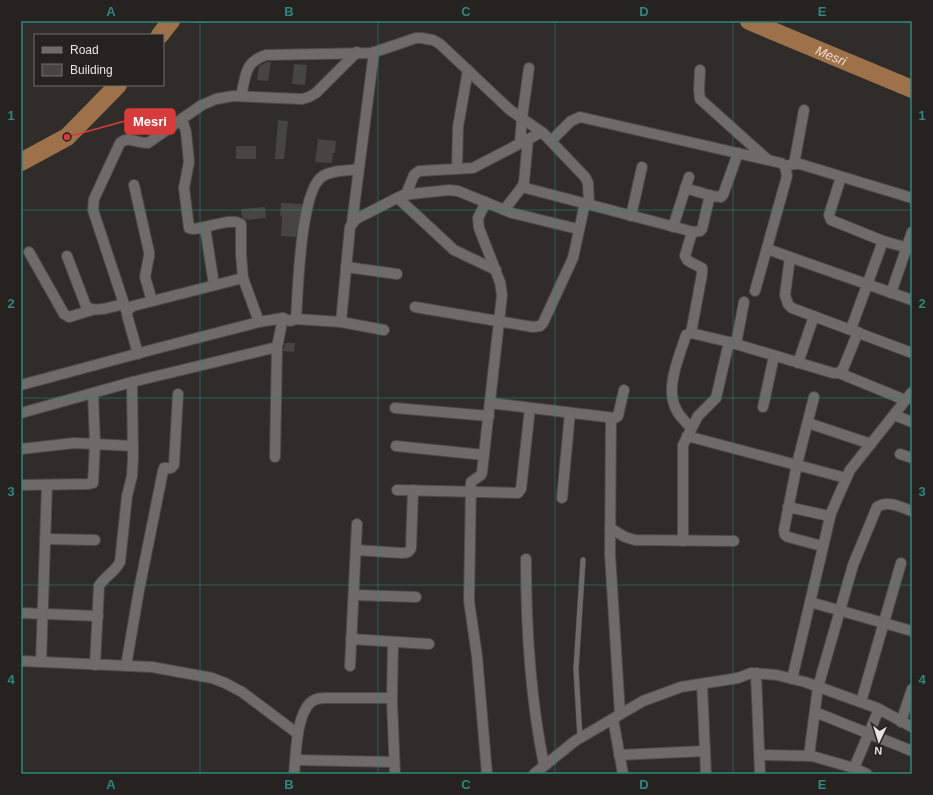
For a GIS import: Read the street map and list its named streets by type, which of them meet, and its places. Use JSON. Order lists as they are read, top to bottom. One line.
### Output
{"water":["Mesri"],"places":["Mesri"],"legend":["Road","Building"],"north":"bottom","grid":{"columns":["A","B","C","D","E"],"rows":["1","2","3","4"]}}
